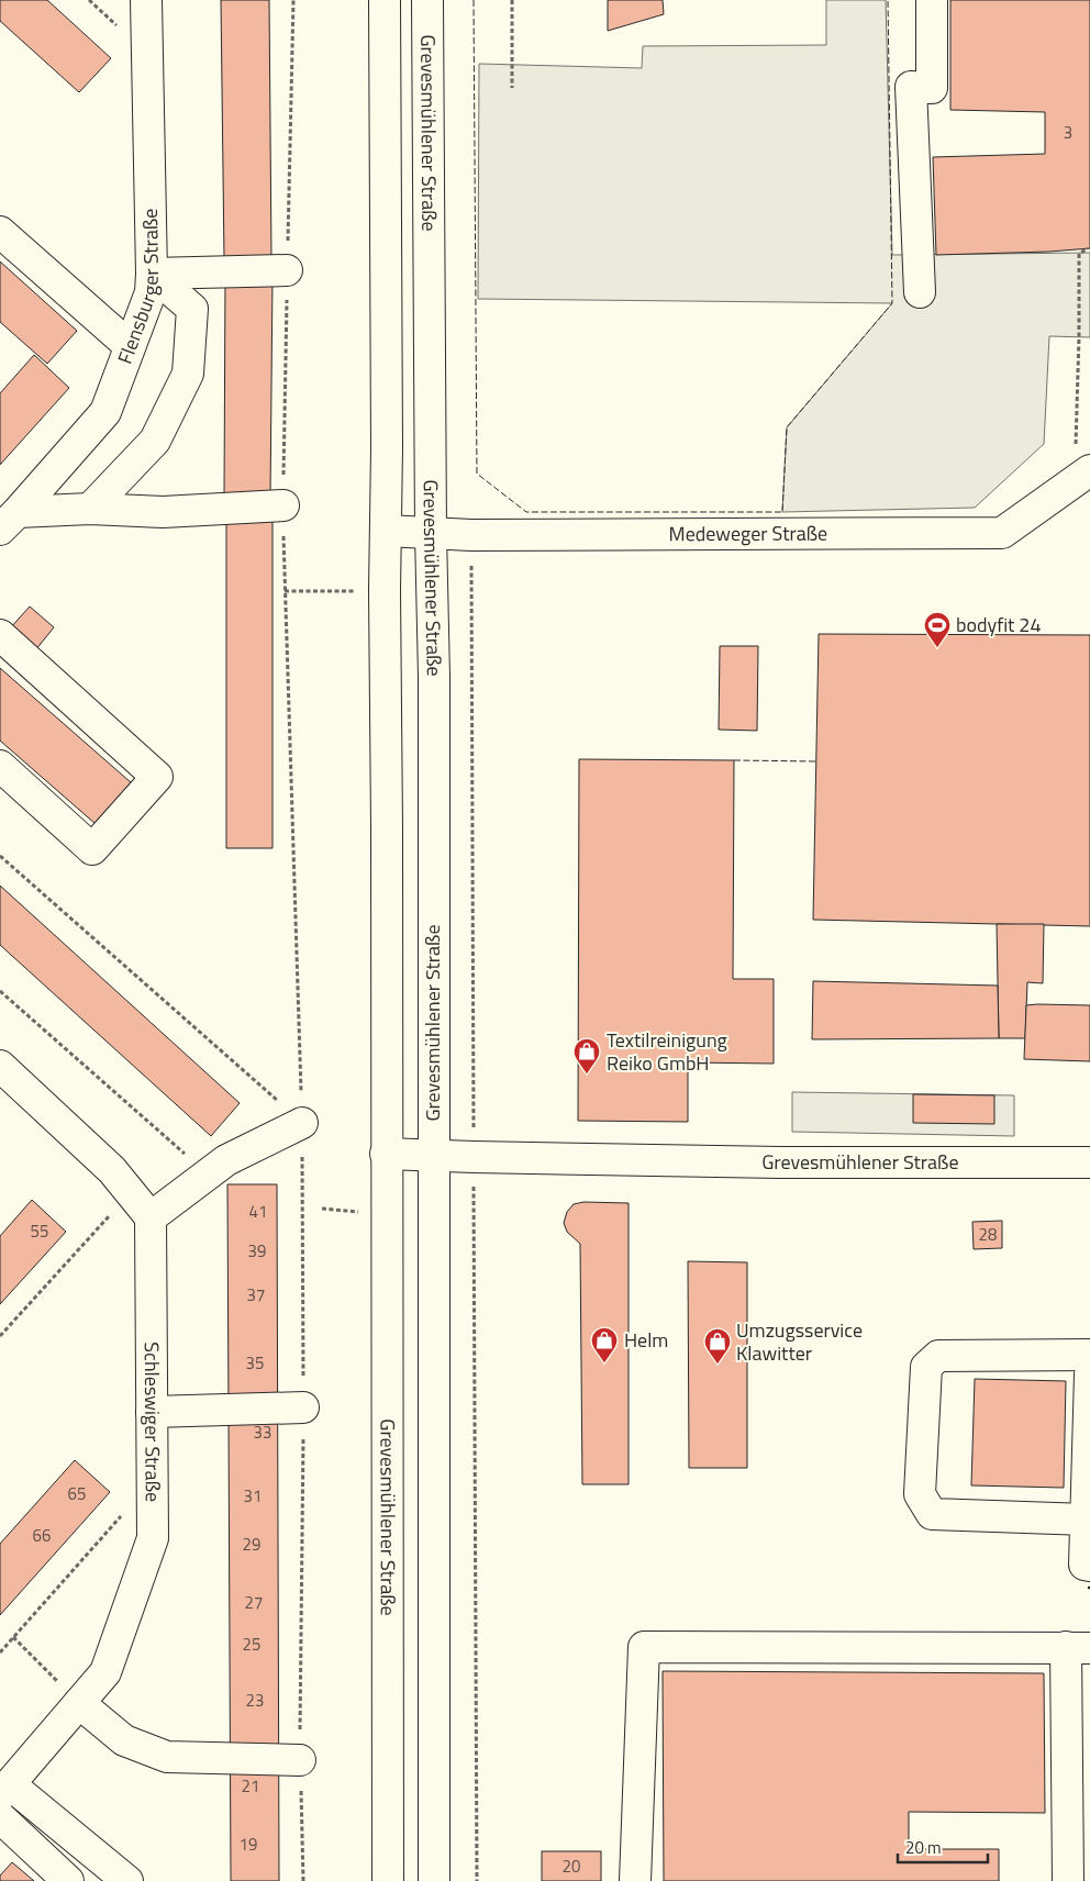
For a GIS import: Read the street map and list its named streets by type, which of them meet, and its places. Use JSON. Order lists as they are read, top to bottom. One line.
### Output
{"streets":{"street":["Grevesmühlener Straße","Flensburger Straße","Medeweger Straße","Schleswiger Straße"]},"crossings":[["Grevesmühlener Straße","Medeweger Straße"]],"places":{"sports":["bodyfit 24"],"shop":["Textilreinigung Reiko GmbH","Helm","Umzugsservice Klawitter"]},"house_numbers":["3","41","55","28","39","37","35","33","65","31","66","29","27","25","23","21","19","20"],"scale_bar":"20 m"}
